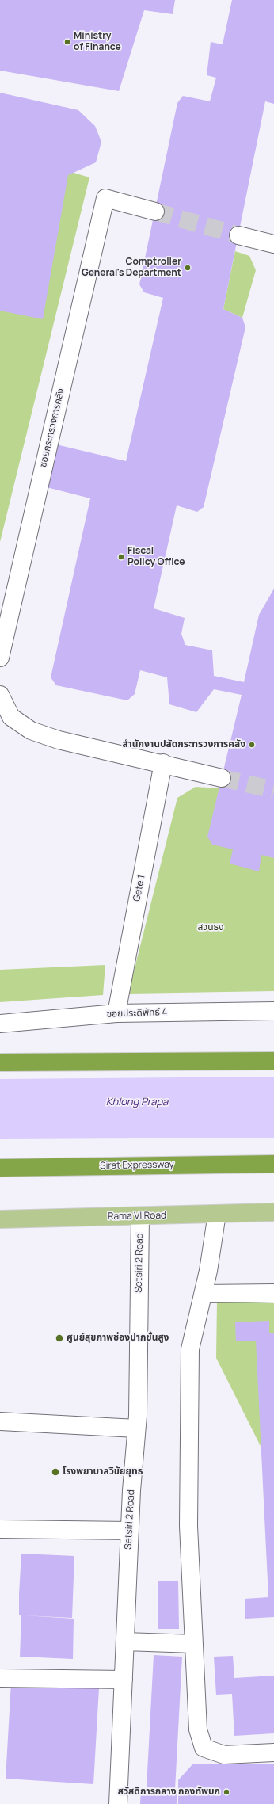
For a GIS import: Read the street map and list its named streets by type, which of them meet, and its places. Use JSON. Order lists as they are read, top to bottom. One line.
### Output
{"streets":{"highway":["Sirat Expressway"],"main road":["Rama VI Road"],"street":["ซอยกระทรวงการคลัง","Gate 1","ซอยประดิพัทธ์ 4","Setsiri 2 Road"]},"crossings":[["Gate 1","ซอยประดิพัทธ์ 4"],["Rama VI Road","Setsiri 2 Road"]],"water":["Khlong Prapa"],"parks":["สวนธง"],"places":["Ministry of Finance","Comptroller General's Department","Fiscal Policy Office","สำนักงานปลัดกระทรวงการคลัง","ศูนย์สุขภาพช่องปากขั้นสูง","โรงพยาบาลวิชัยยุทธ","สวัสดิการกลาง กองทัพบก"]}
